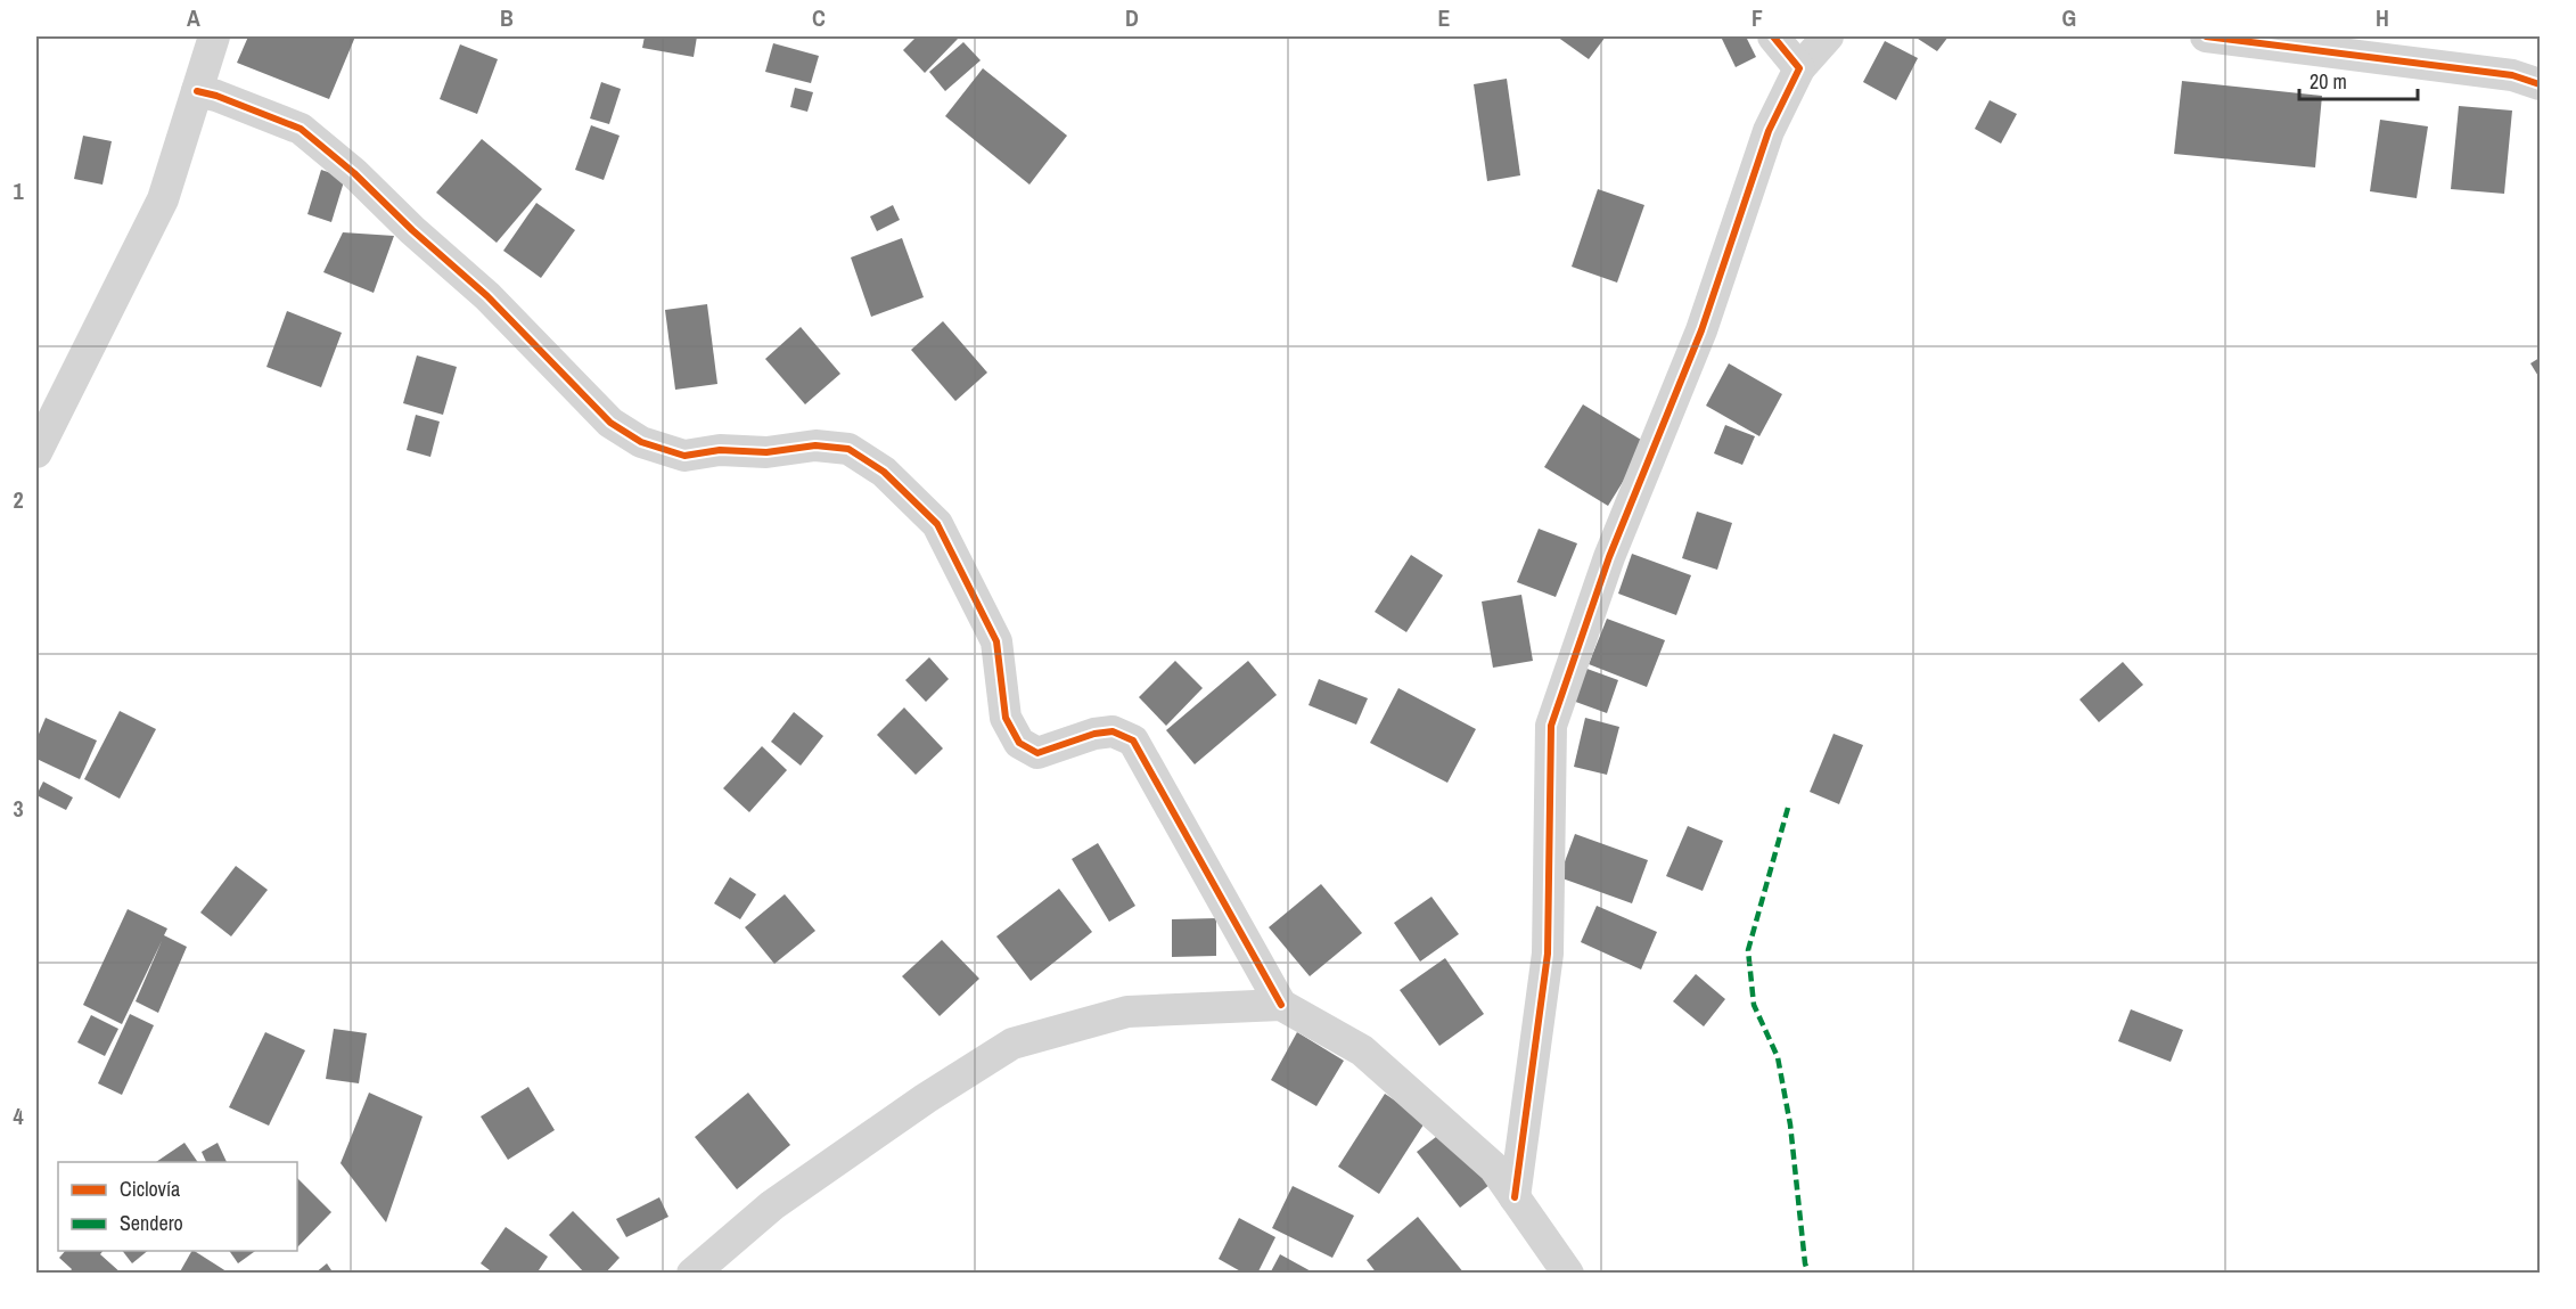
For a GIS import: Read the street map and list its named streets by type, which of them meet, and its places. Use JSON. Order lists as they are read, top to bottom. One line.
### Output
{"legend":["Ciclovía","Sendero"],"scale_bar":"20 m","grid":{"columns":["A","B","C","D","E","F","G","H"],"rows":["1","2","3","4"]}}
